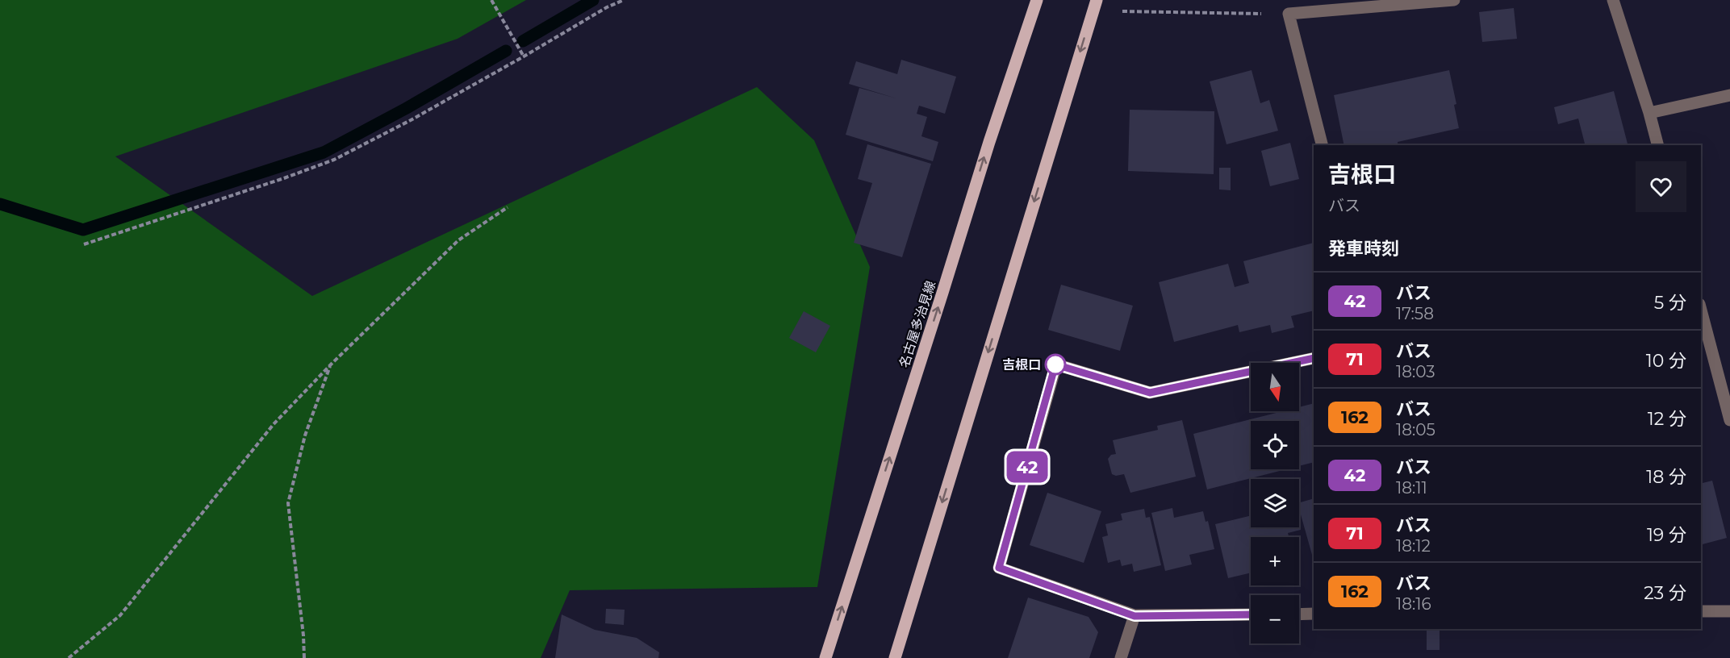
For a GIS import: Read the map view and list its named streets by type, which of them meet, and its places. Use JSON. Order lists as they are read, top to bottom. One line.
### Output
{"streets":{"main road":["名古屋多治見線"]},"places":["吉根口"],"lines":["bus line 42"],"north":"bottom","page":{"on_map":"42","heading":[["吉根口","バス"],"発車時刻"],"list":[{"mark":"42","name":"バス","note":"17:58","value":"5 分"},{"mark":"71","name":"バス","note":"18:03","value":"10 分"},{"mark":"162","name":"バス","note":"18:05","value":"12 分"},{"mark":"42","name":"バス","note":"18:11","value":"18 分"},{"mark":"71","name":"バス","note":"18:12","value":"19 分"},{"mark":"162","name":"バス","note":"18:16","value":"23 分"}],"map_buttons":["+","−"]}}
